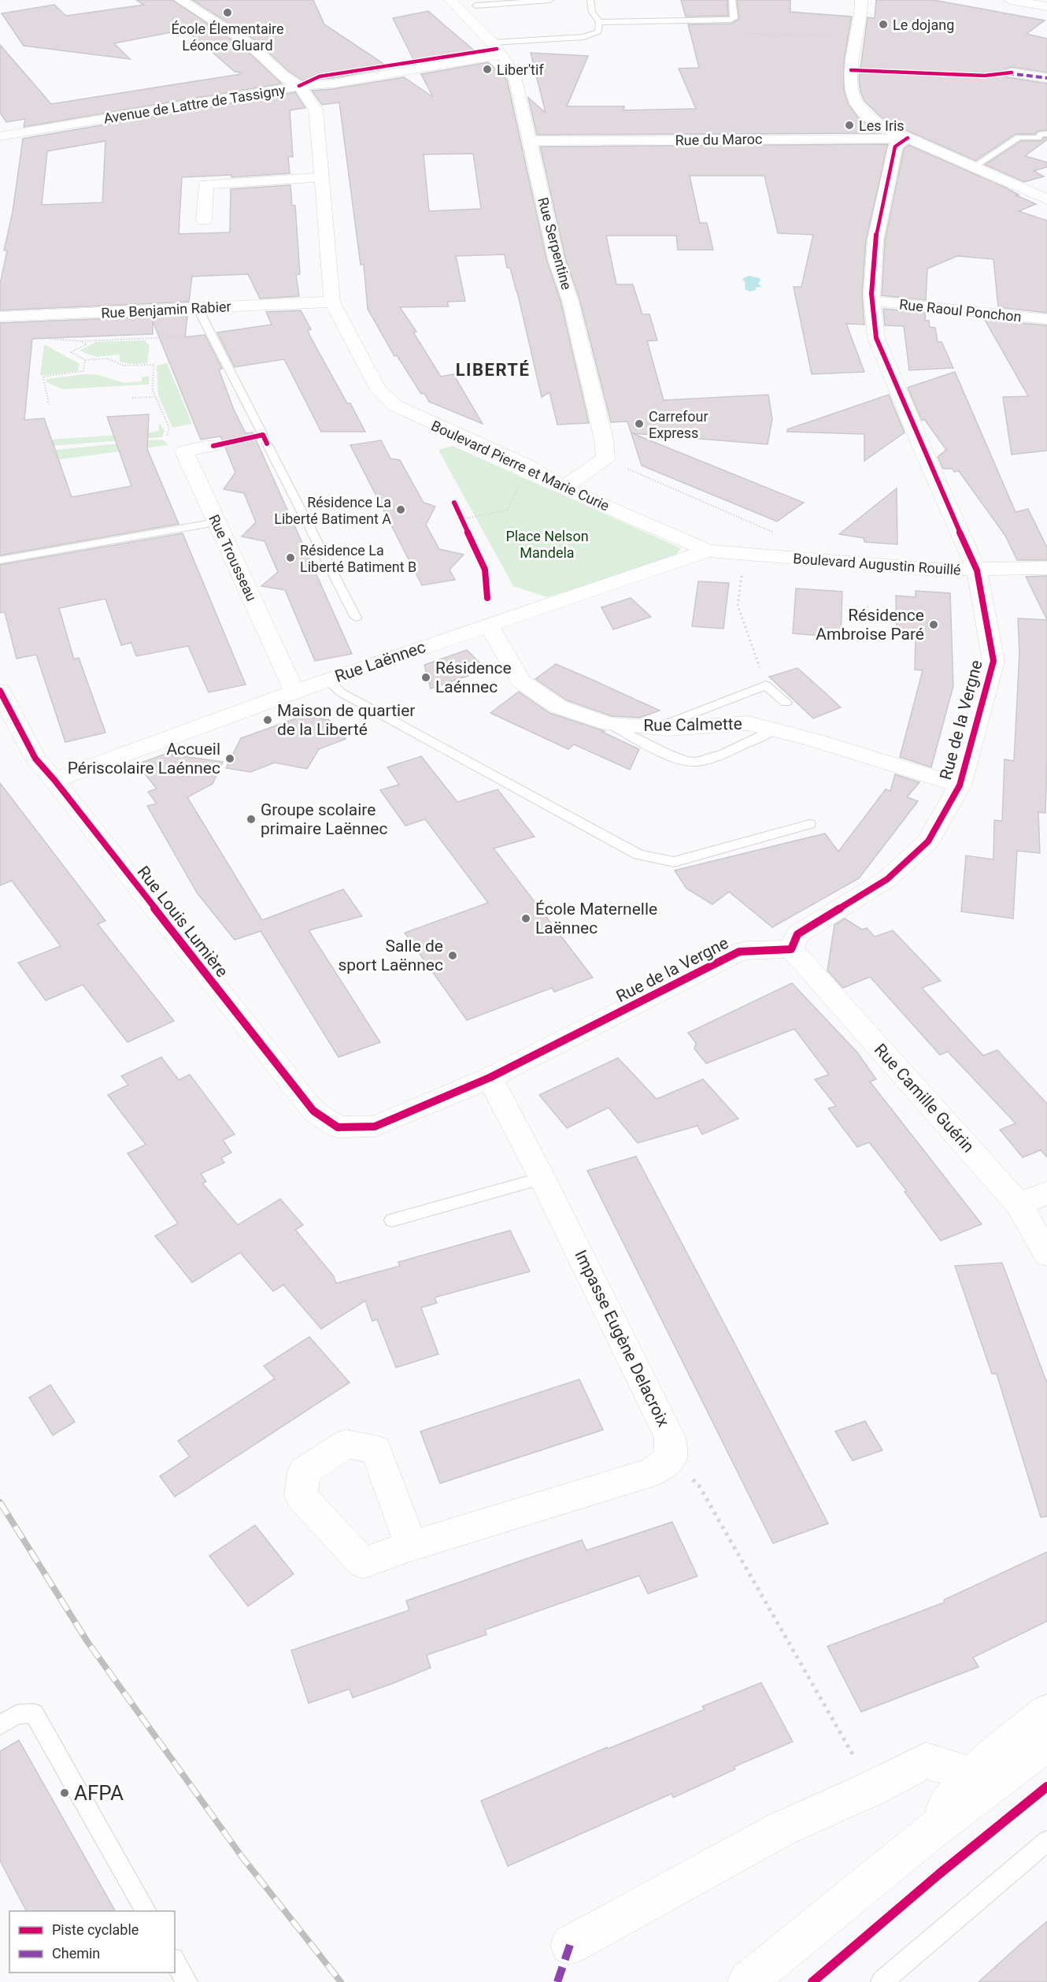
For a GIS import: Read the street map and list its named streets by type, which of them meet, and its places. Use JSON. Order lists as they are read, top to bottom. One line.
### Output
{"streets":{"street":["Avenue de Lattre de Tassigny","Rue du Maroc","Rue Serpentine","Rue Benjamin Rabier","Rue Raoul Ponchon","Boulevard Pierre et Marie Curie","Rue Trousseau","Boulevard Augustin Rouillé","Rue Laënnec","Rue de la Vergne","Rue Calmette","Rue Louis Lumière","Rue Camille Guérin","Impasse Eugène Delacroix"]},"crossings":[["Avenue de Lattre de Tassigny","Rue Serpentine"],["Avenue de Lattre de Tassigny","Boulevard Pierre et Marie Curie"],["Rue du Maroc","Rue Serpentine"],["Rue du Maroc","Rue de la Vergne"],["Rue Benjamin Rabier","Boulevard Pierre et Marie Curie"],["Rue Raoul Ponchon","Rue de la Vergne"],["Boulevard Pierre et Marie Curie","Boulevard Augustin Rouillé"],["Boulevard Pierre et Marie Curie","Rue Laënnec"],["Rue Trousseau","Rue Laënnec"],["Boulevard Augustin Rouillé","Rue Laënnec"],["Boulevard Augustin Rouillé","Rue de la Vergne"],["Rue Laënnec","Rue Calmette"],["Rue Laënnec","Rue Louis Lumière"],["Rue de la Vergne","Rue Calmette"],["Rue de la Vergne","Rue Louis Lumière"],["Rue de la Vergne","Rue Camille Guérin"],["Rue de la Vergne","Impasse Eugène Delacroix"]],"districts":["LIBERTÉ"],"parks":["Place Nelson Mandela"],"places":["École Élementaire Léonce Gluard","Le dojang","Liber'tif","Les Iris","Carrefour Express","Résidence La Liberté Batiment A","Résidence La Liberté Batiment B","Résidence Ambroise Paré","Résidence Laénnec","Maison de quartier de la Liberté","Accueil Périscolaire Laénnec","Groupe scolaire primaire Laënnec","École Maternelle Laënnec","Salle de sport Laënnec","AFPA"],"legend":["Piste cyclable","Chemin"]}
